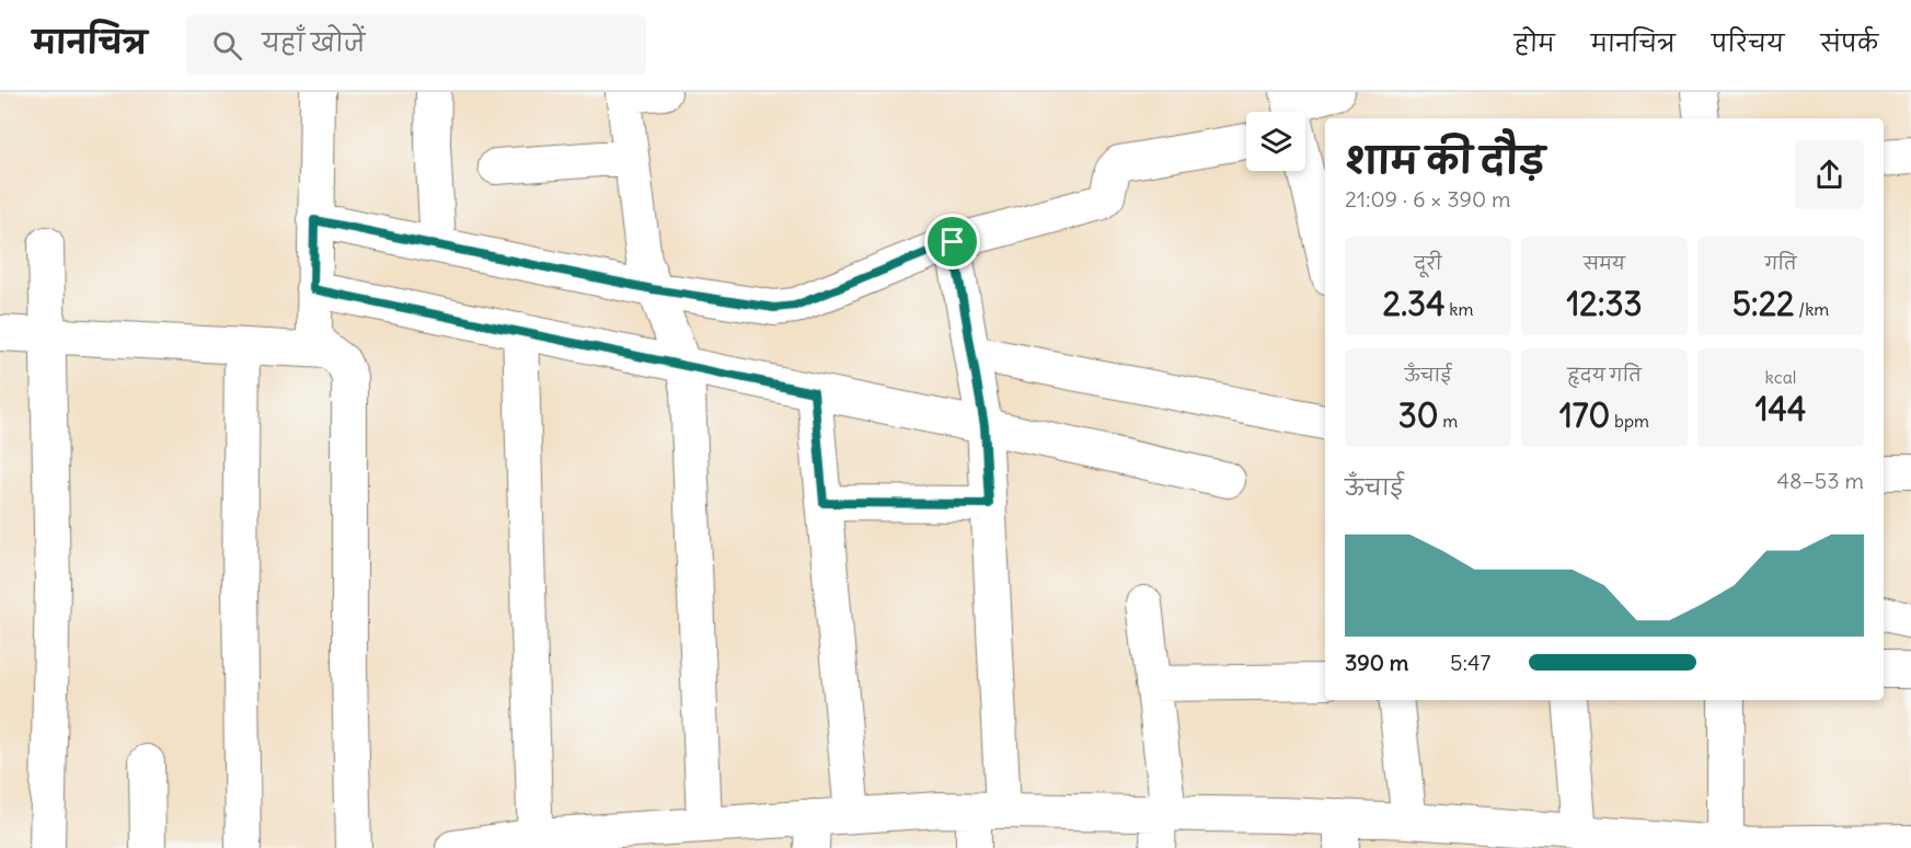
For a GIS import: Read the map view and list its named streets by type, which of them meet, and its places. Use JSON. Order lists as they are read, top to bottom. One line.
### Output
{"page":{"header":"मानचित्र","search":"यहाँ खोजें","nav":["होम","मानचित्र","परिचय","संपर्क"],"heading":["शाम की दौड़","21:09 · 6 × 390 m"],"stats":[["दूरी","2.34 km"],["समय","12:33"],["गति","5:22 /km"],["ऊँचाई","30 m"],["हृदय गति","170 bpm"],["kcal","144"]],"chart":["ऊँचाई","48–53 m"],"list":[{"name":"390 m","note":"5:47"}]}}
